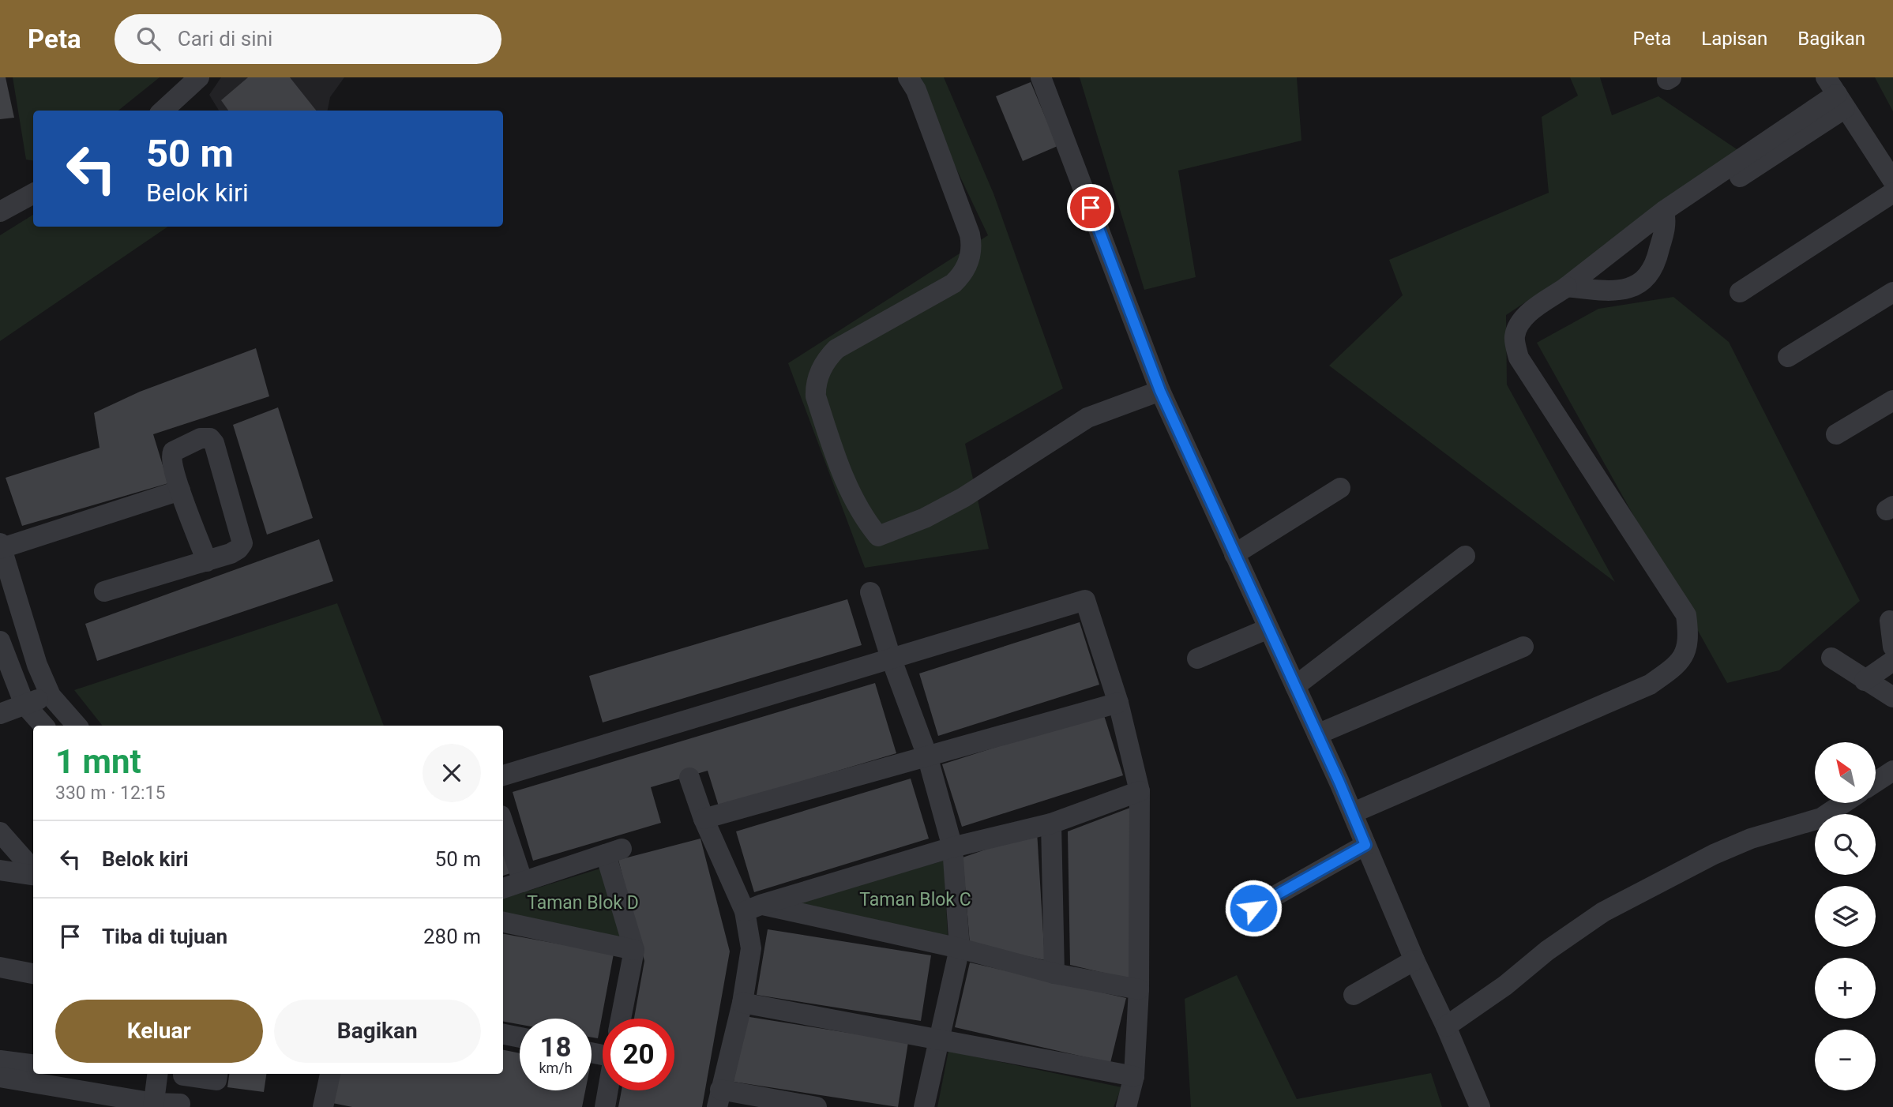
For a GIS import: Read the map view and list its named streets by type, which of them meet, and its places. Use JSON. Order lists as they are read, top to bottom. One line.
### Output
{"parks":["Taman Blok C","Taman Blok D"],"north":"top left","page":{"header":"Peta","search":"Cari di sini","nav":["Peta","Lapisan","Bagikan"],"turn":["50 m","Belok kiri"],"heading":["1 mnt","330 m · 12:15"],"map_buttons":["+","−"],"list":[{"name":"Belok kiri","value":"50 m"},{"name":"Tiba di tujuan","value":"280 m"}],"buttons":["Keluar","Bagikan"],"speed":"18 km/h","limit":"20"}}
